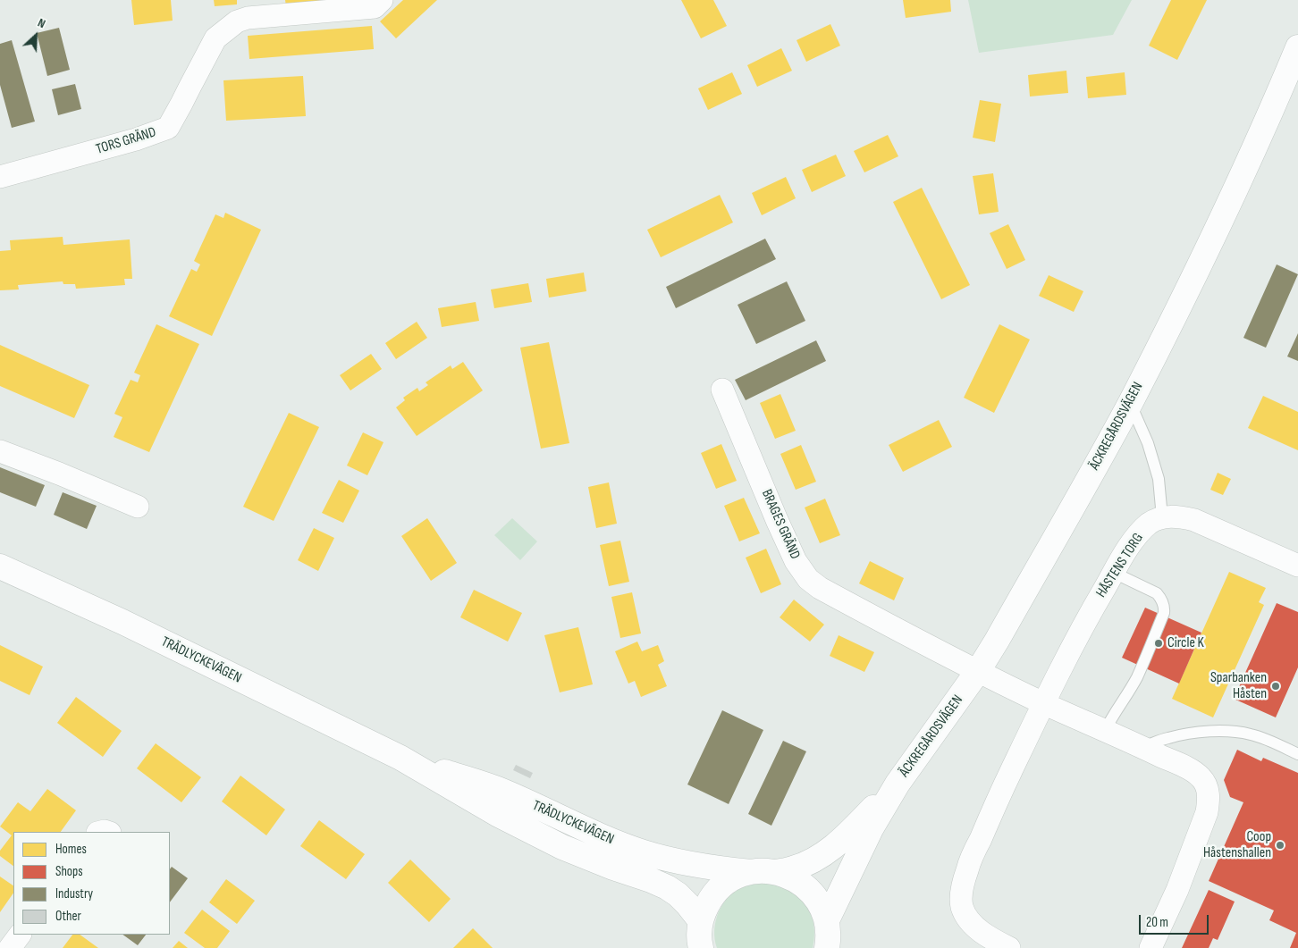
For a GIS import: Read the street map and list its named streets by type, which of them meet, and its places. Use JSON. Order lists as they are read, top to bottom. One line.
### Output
{"streets":{"street":["TORS GRÄND","ÄCKREGÅRDSVÄGEN","BRAGES GRÄND","HÅSTENS TORG","TRÄDLYCKEVÄGEN"]},"crossings":[["ÄCKREGÅRDSVÄGEN","BRAGES GRÄND"]],"places":["Circle K","Sparbanken Håsten","Coop Håstenshallen"],"legend":["Homes","Shops","Industry","Other"],"scale_bar":"20 m","north":"top right"}
